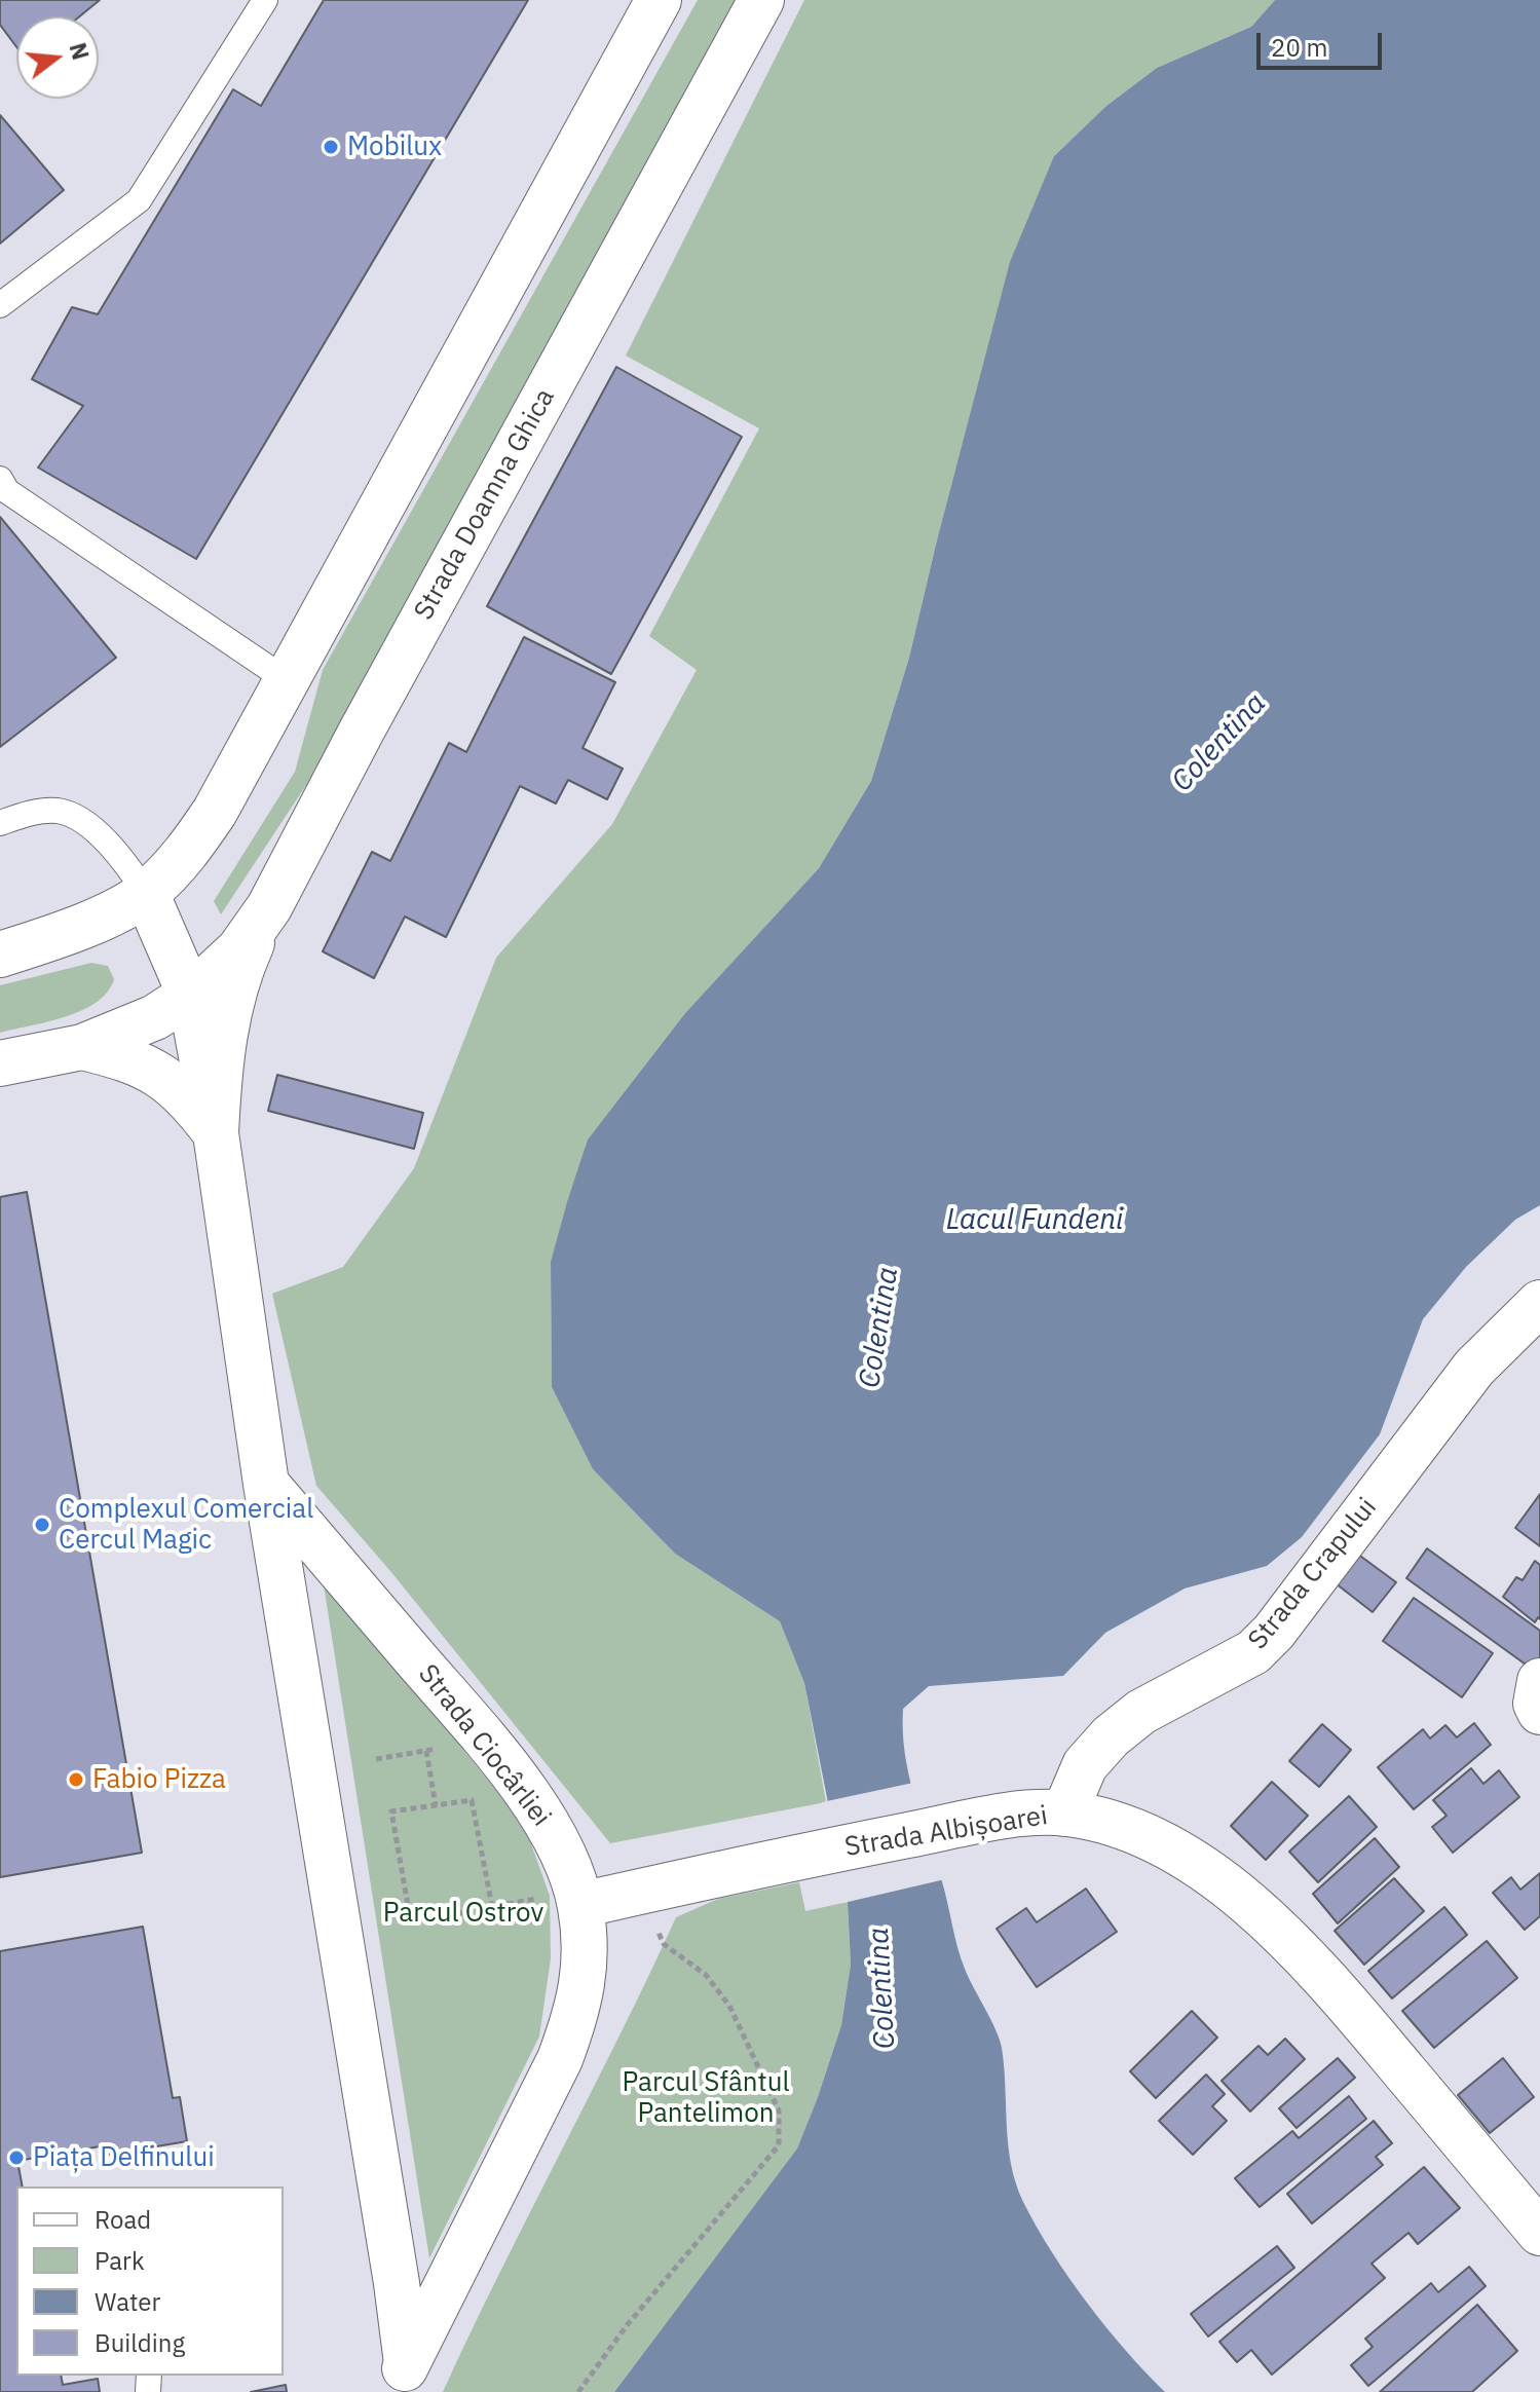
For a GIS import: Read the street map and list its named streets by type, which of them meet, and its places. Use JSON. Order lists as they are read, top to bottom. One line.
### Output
{"streets":{"street":["Strada Doamna Ghica","Strada Crapului","Strada Ciocârliei","Strada Albișoarei"]},"crossings":[["Strada Crapului","Strada Albișoarei"],["Strada Ciocârliei","Strada Albișoarei"]],"water":["Colentina","Lacul Fundeni"],"parks":["Parcul Ostrov","Parcul Sfântul Pantelimon"],"places":["Mobilux","Complexul Comercial Cercul Magic","Fabio Pizza","Piața Delfinului"],"legend":["Road","Park","Water","Building"],"scale_bar":"20 m","north":"right"}
